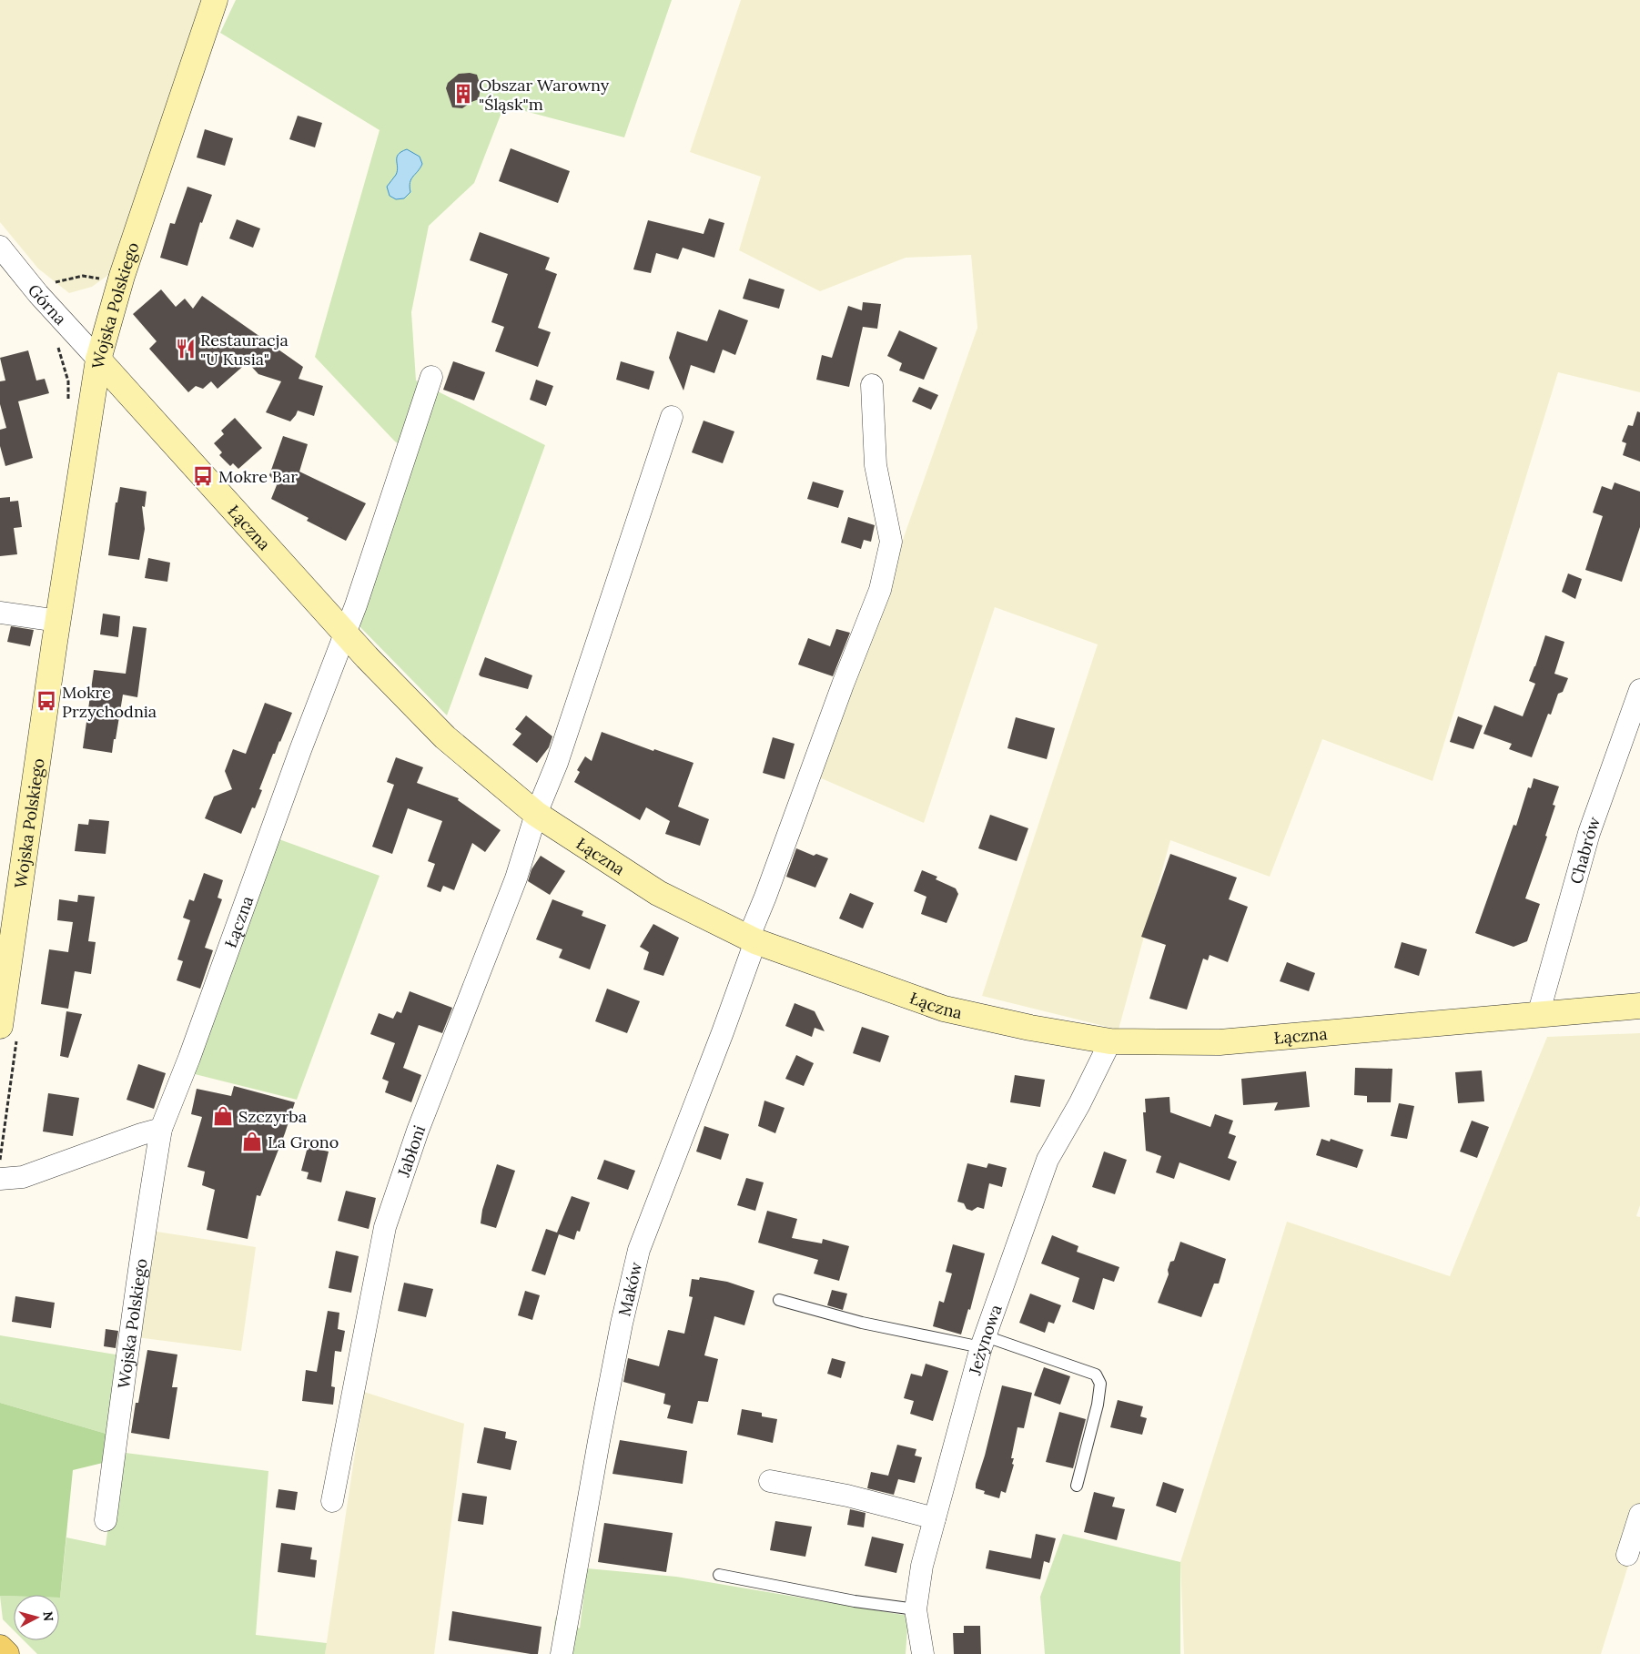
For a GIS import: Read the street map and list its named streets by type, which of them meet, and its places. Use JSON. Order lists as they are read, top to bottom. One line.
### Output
{"streets":{"street":["Górna","Wojska Polskiego","Łączna","Chabrów","Jabłoni","Maków","Jeżynowa"]},"crossings":[["Górna","Wojska Polskiego"],["Górna","Łączna"],["Wojska Polskiego","Łączna"],["Łączna","Chabrów"],["Łączna","Jabłoni"],["Łączna","Maków"],["Łączna","Jeżynowa"]],"places":{"building":["Obszar Warowny \"Śląsk\"m"],"restaurant":["Restauracja \"U Kusia\""],"bus stop":["Mokre Bar","Mokre Przychodnia"],"shop":["Szczyrba","La Grono"]},"north":"right"}
